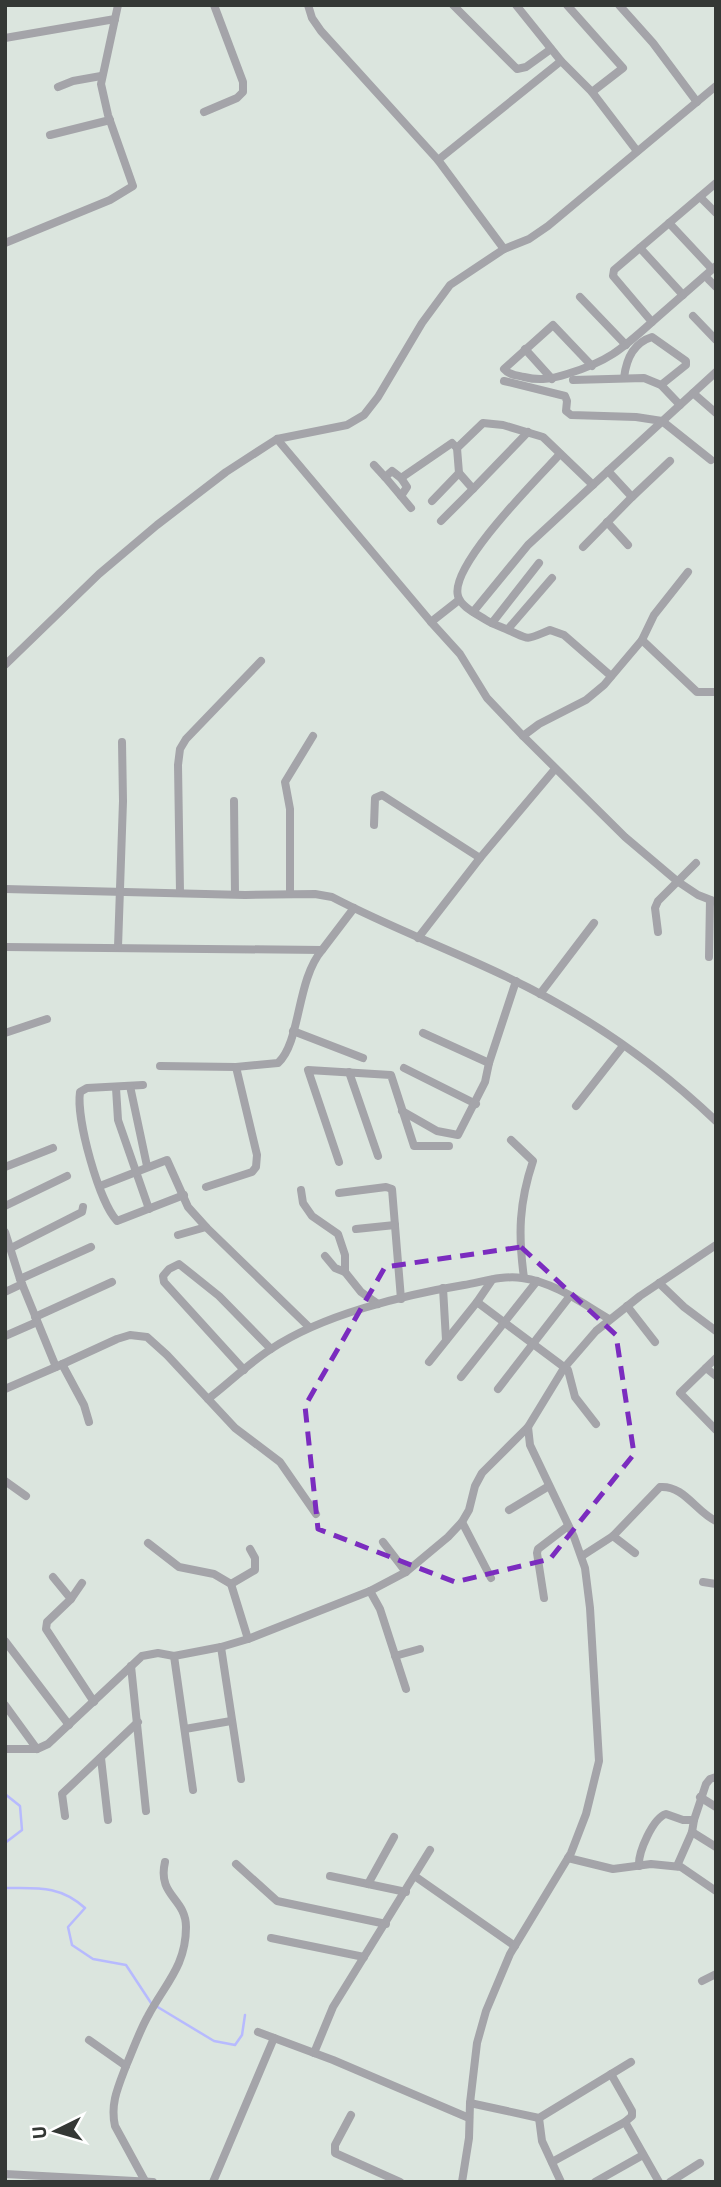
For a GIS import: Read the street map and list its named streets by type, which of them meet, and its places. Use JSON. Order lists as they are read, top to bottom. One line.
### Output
{"north":"left"}
